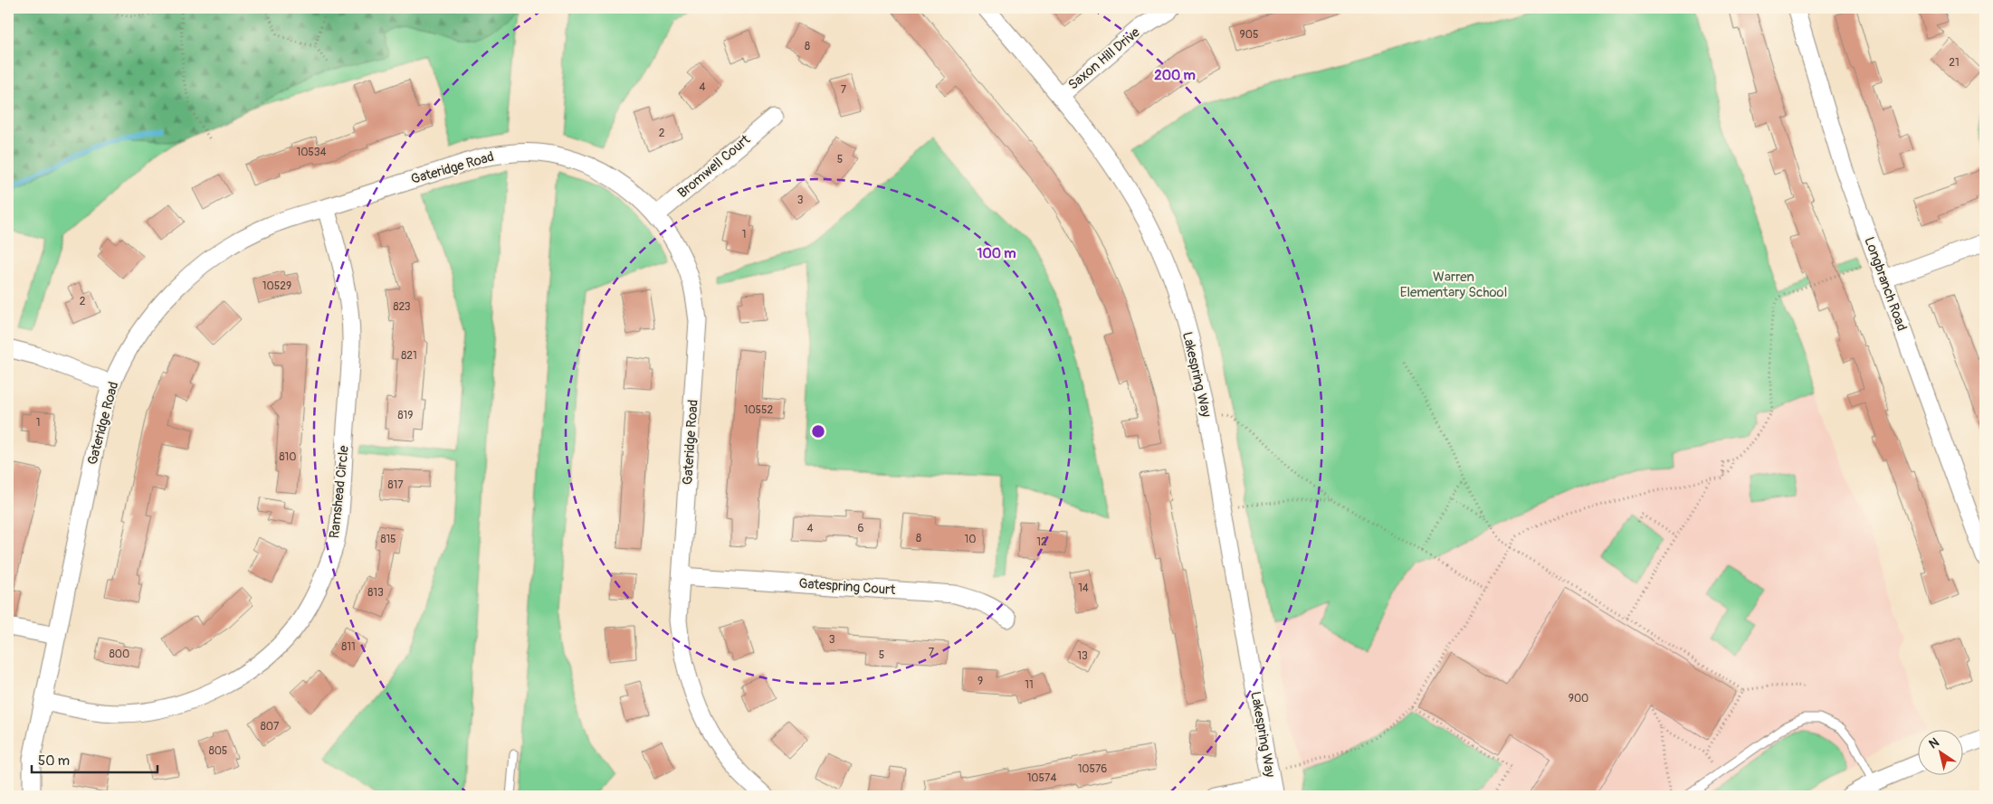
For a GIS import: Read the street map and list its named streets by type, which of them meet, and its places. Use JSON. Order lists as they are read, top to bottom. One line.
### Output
{"streets":{"street":["Saxon Hill Drive","Bromwell Court","Gateridge Road","Longbranch Road","Lakespring Way","Ramshead Circle","Gatespring Court"]},"crossings":[["Saxon Hill Drive","Lakespring Way"],["Bromwell Court","Gateridge Road"],["Gateridge Road","Ramshead Circle"],["Gateridge Road","Gatespring Court"]],"parks":["Warren Elementary School"],"house_numbers":["905","8","21","4","7","2","10534","5","3","1","10529","2","823","821","10552","819","1","810","817","4","6","8","815","10","12","14","813","3","811","7","800","5","13","9","11","900","807","805","10576","10574"],"scale_bar":"50 m","north":"top left","rings":["200 m","100 m"]}
